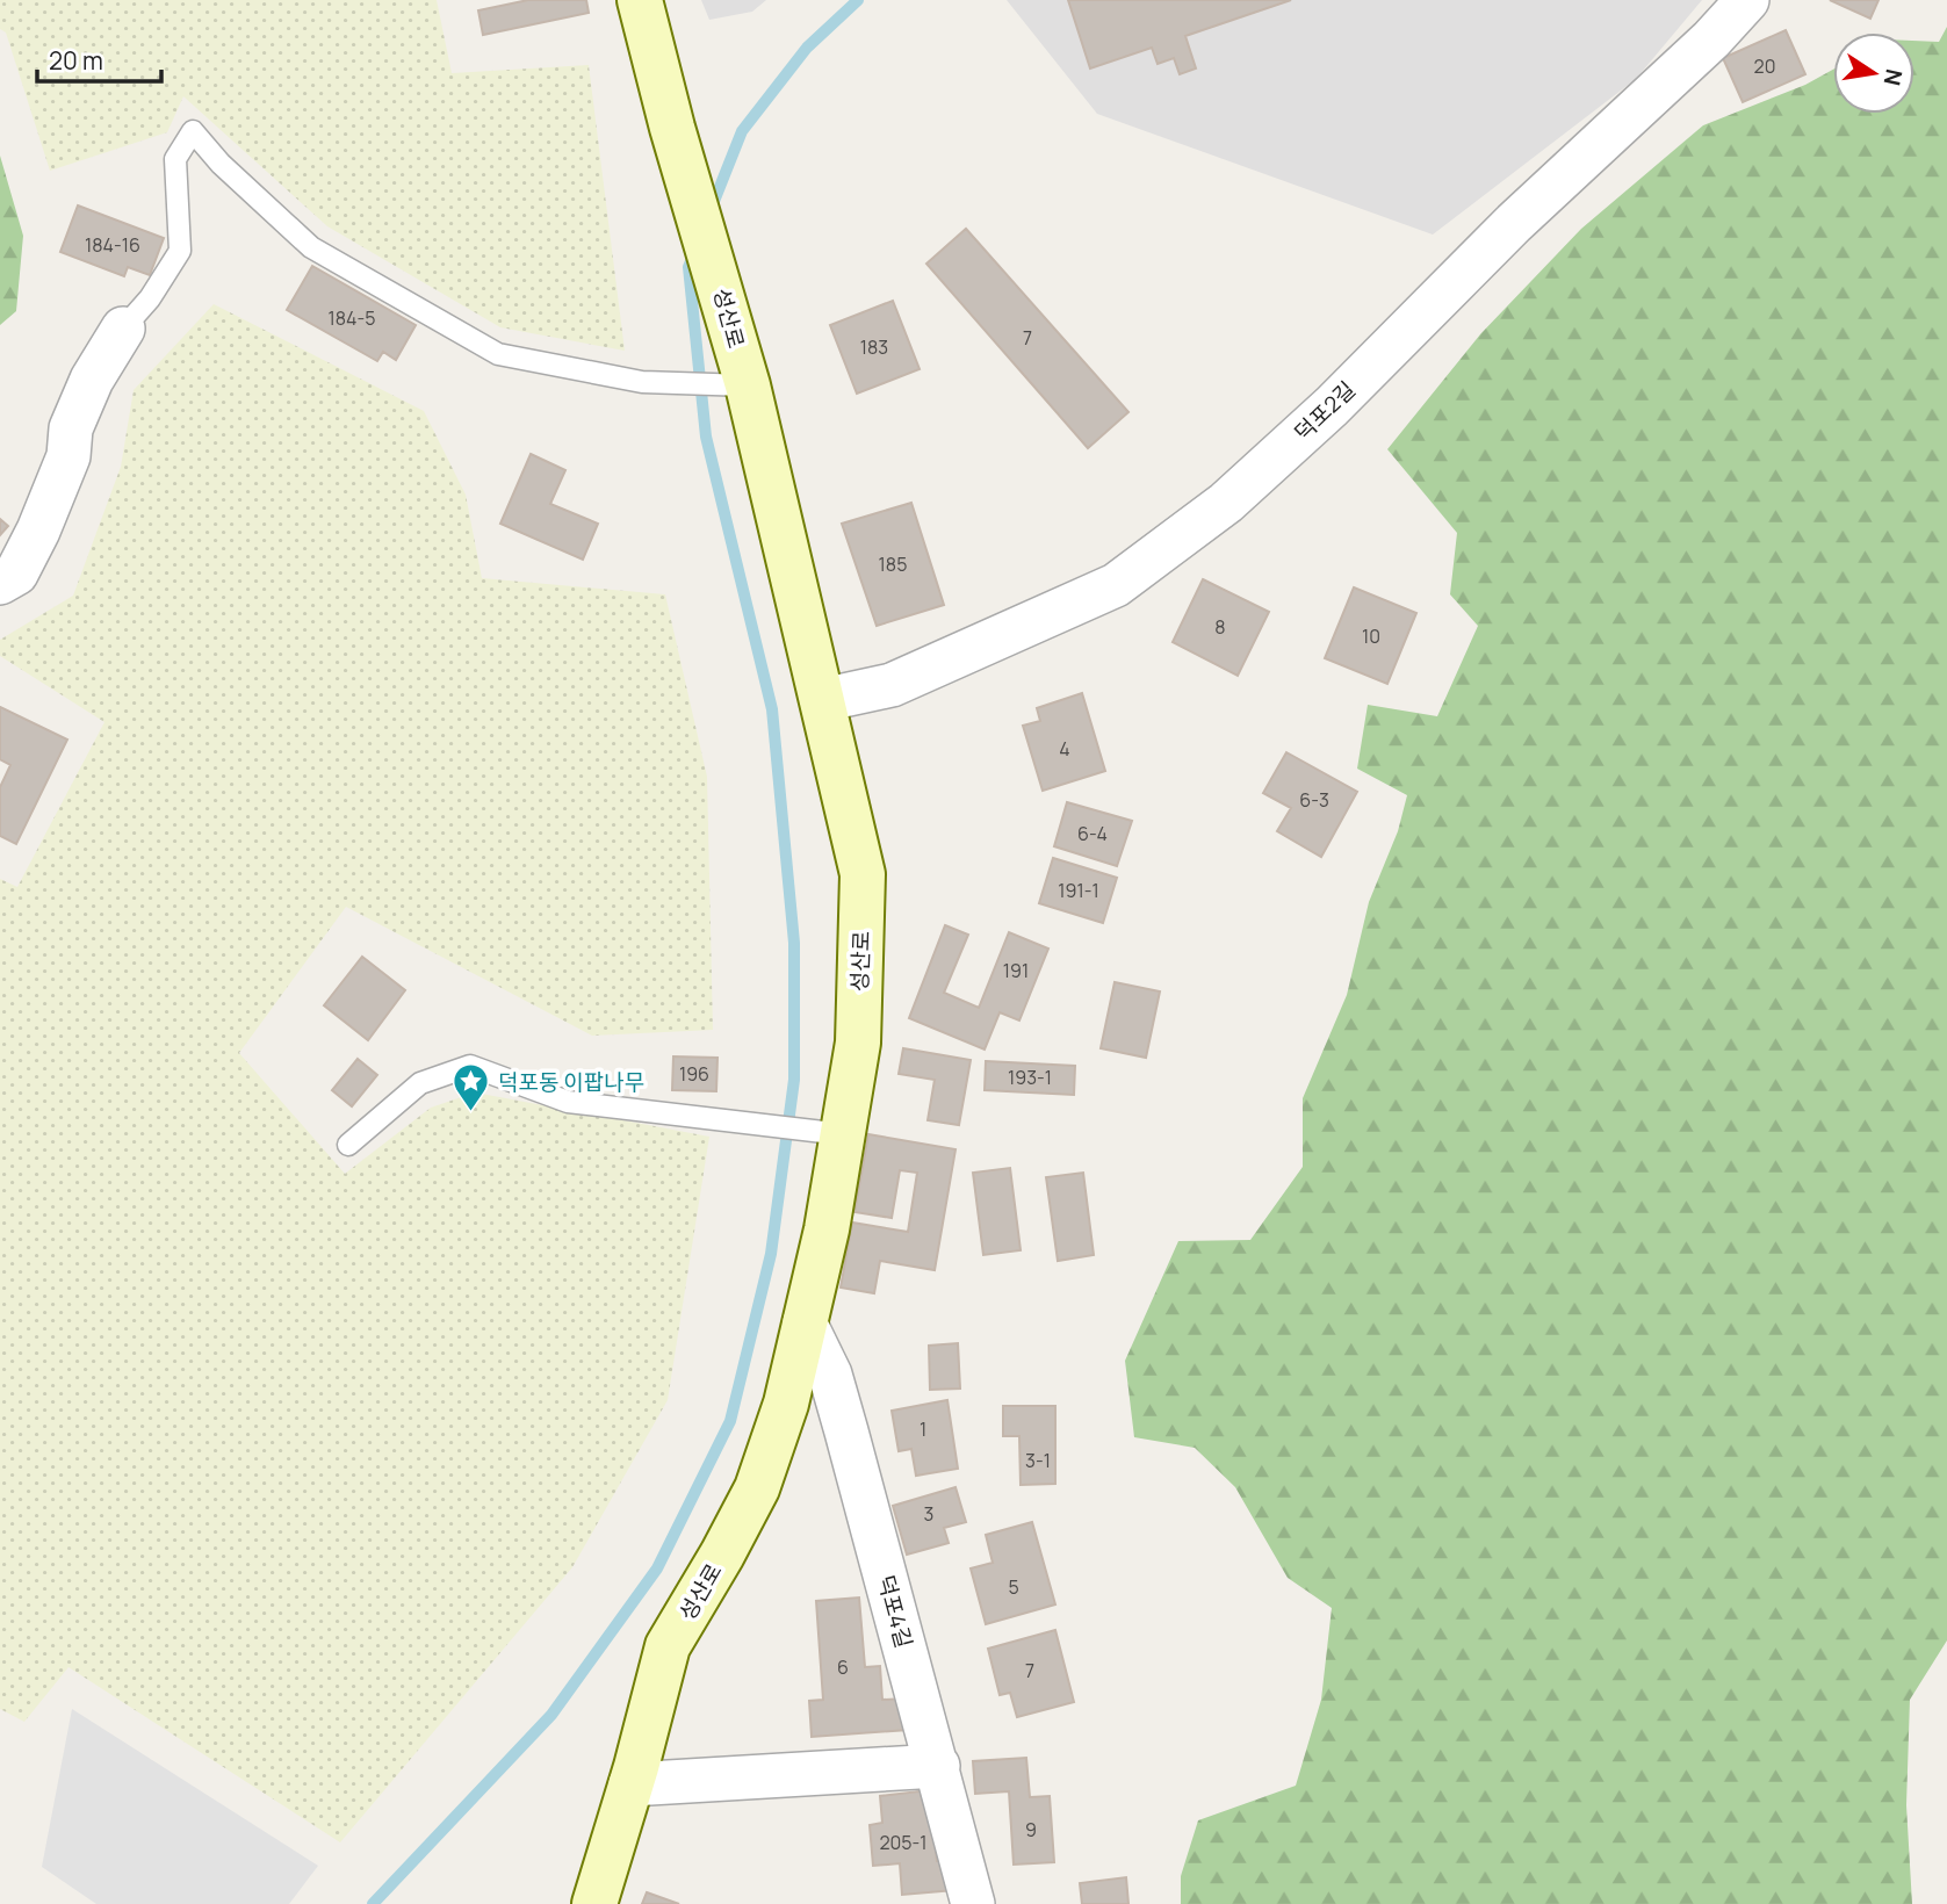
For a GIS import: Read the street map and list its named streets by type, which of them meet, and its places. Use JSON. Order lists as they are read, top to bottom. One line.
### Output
{"streets":{"street":["성산로","덕포2길","덕포4길"]},"crossings":[["성산로","덕포2길"],["성산로","덕포4길"]],"places":{"place":["덕포동 이팝나무"]},"house_numbers":["20","184-16","184-5","7","183","185","8","10","4","6-3","6-4","191-1","191","196","193-1","1","3-1","3","5","6","7","9","205-1"],"scale_bar":"20 m","north":"right"}
